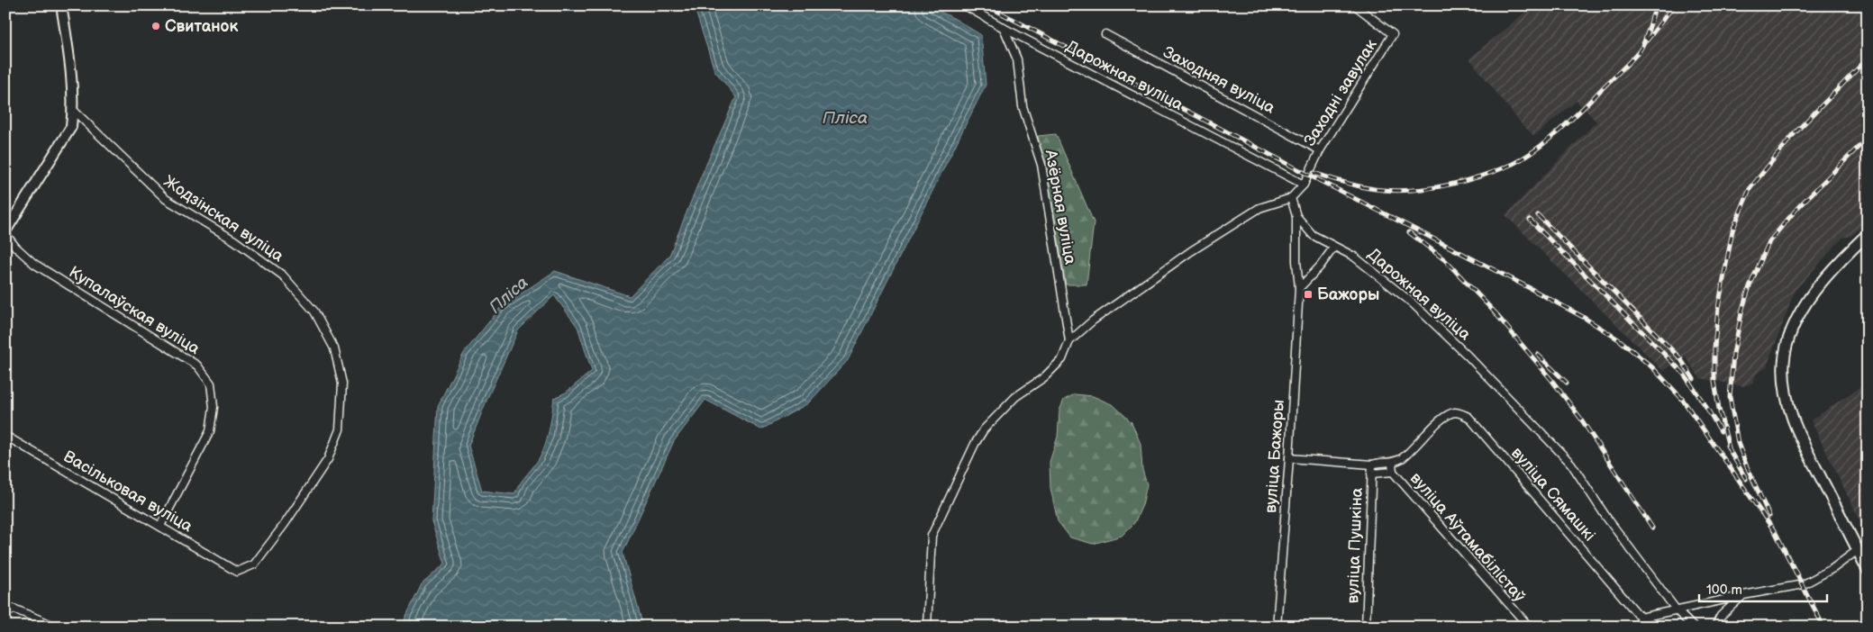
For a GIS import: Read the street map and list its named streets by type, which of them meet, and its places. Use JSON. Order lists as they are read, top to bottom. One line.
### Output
{"streets":{"street":["Дарожная вуліца","Заходняя вуліца","Заходні завулак","Азёрная вуліца","Жодзінская вуліца","Купалаўская вуліца","вуліца Бажоры","Васільковая вуліца","вуліца Сямашкі","вуліца Аўтамабілістаў","вуліца Пушкіна"]},"crossings":[["Дарожная вуліца","Заходні завулак"],["Дарожная вуліца","Азёрная вуліца"],["Дарожная вуліца","вуліца Бажоры"],["Заходняя вуліца","Заходні завулак"],["Жодзінская вуліца","Васільковая вуліца"],["Купалаўская вуліца","Васільковая вуліца"],["вуліца Сямашкі","вуліца Аўтамабілістаў"]],"water":["Пліса"],"places":{"other":["Свитанок"],"transit":["Бажоры"]},"scale_bar":"100 m"}
